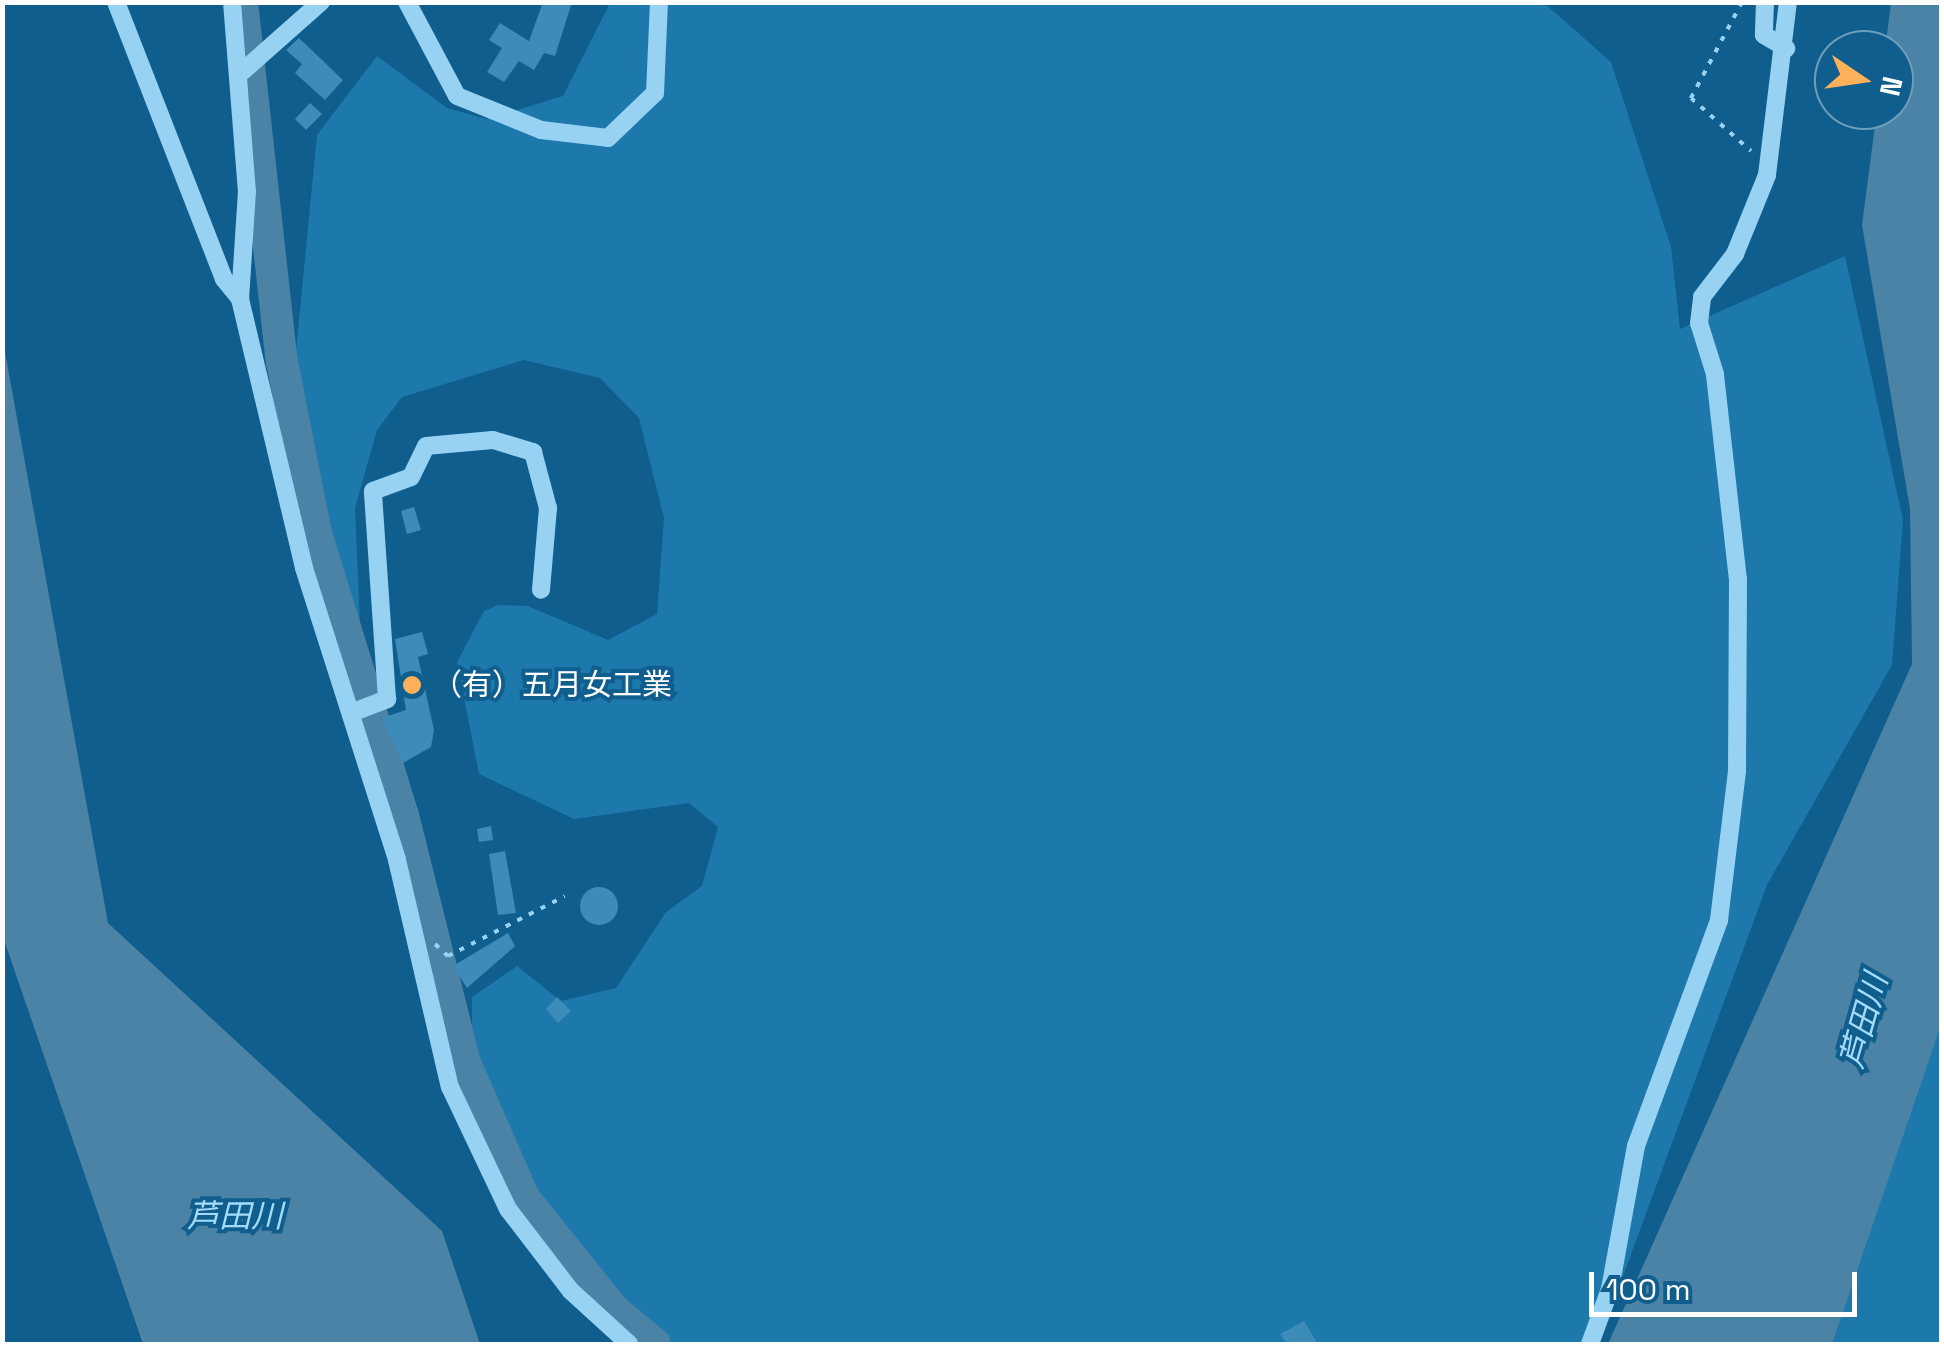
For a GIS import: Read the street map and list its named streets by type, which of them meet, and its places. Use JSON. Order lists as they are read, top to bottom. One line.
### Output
{"water":["芦田川"],"places":["（有）五月女工業"],"scale_bar":"100 m","north":"right"}
